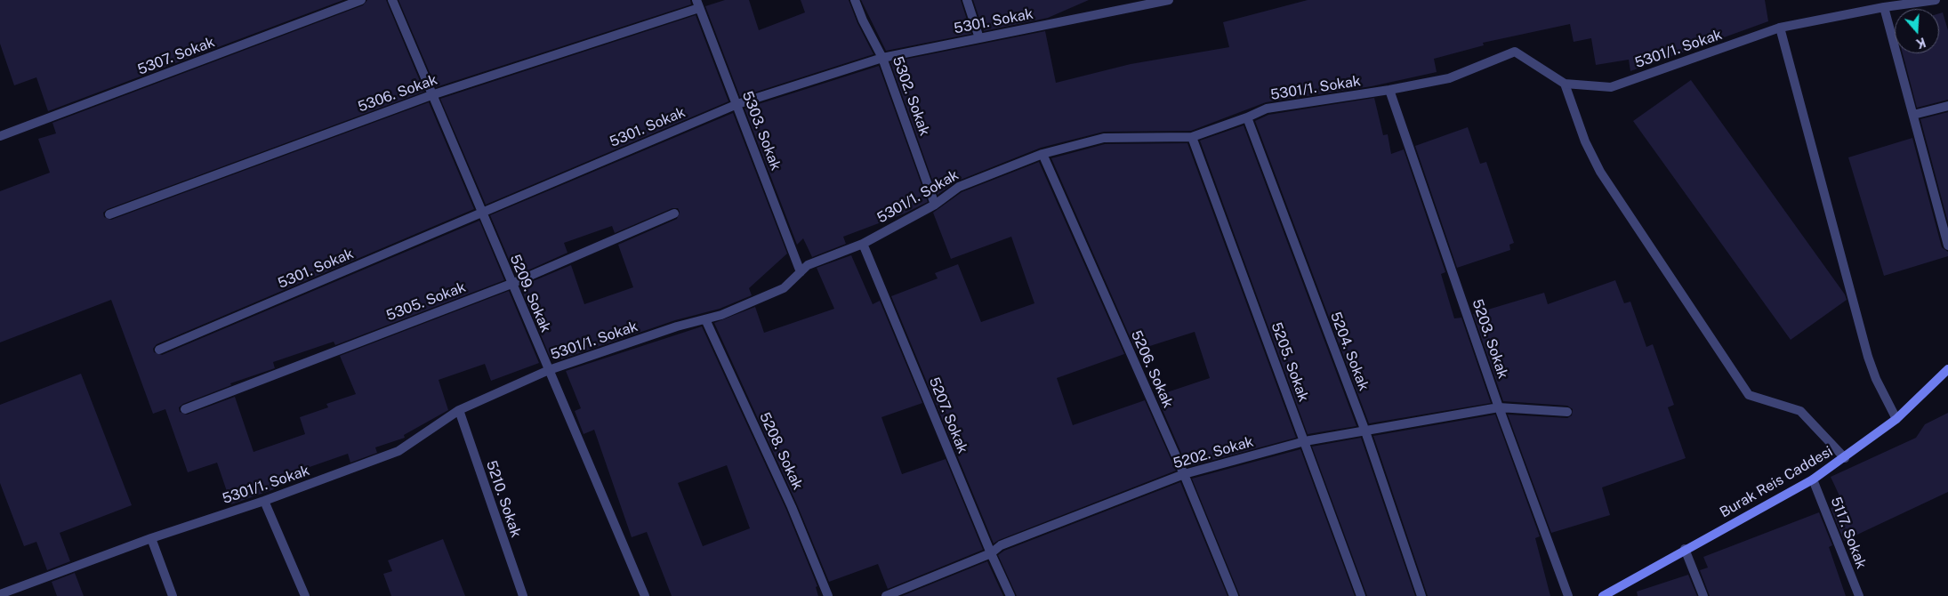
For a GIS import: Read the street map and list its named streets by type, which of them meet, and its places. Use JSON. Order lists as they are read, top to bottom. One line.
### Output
{"streets":{"main road":["Burak Reis Caddesi"],"street":["5301. Sokak","5301/1. Sokak","5307. Sokak","5306. Sokak","5302. Sokak","5303. Sokak","5209. Sokak","5305. Sokak","5203. Sokak","5204. Sokak","5205. Sokak","5206. Sokak","5207. Sokak","5208. Sokak","5202. Sokak","5210. Sokak","5117. Sokak"]},"crossings":[["5301. Sokak","5302. Sokak"],["5301. Sokak","5303. Sokak"],["5301. Sokak","5209. Sokak"],["5301/1. Sokak","5302. Sokak"],["5301/1. Sokak","5303. Sokak"],["5301/1. Sokak","5209. Sokak"],["5301/1. Sokak","5203. Sokak"],["5301/1. Sokak","5204. Sokak"],["5301/1. Sokak","5205. Sokak"],["5301/1. Sokak","5206. Sokak"],["5301/1. Sokak","5207. Sokak"],["5301/1. Sokak","5208. Sokak"],["5301/1. Sokak","5210. Sokak"],["5306. Sokak","5303. Sokak"],["5306. Sokak","5209. Sokak"],["5209. Sokak","5305. Sokak"],["5203. Sokak","5202. Sokak"],["5204. Sokak","5202. Sokak"],["5205. Sokak","5202. Sokak"],["5206. Sokak","5202. Sokak"],["5207. Sokak","5202. Sokak"],["Burak Reis Caddesi","5117. Sokak"]],"north":"bottom"}
